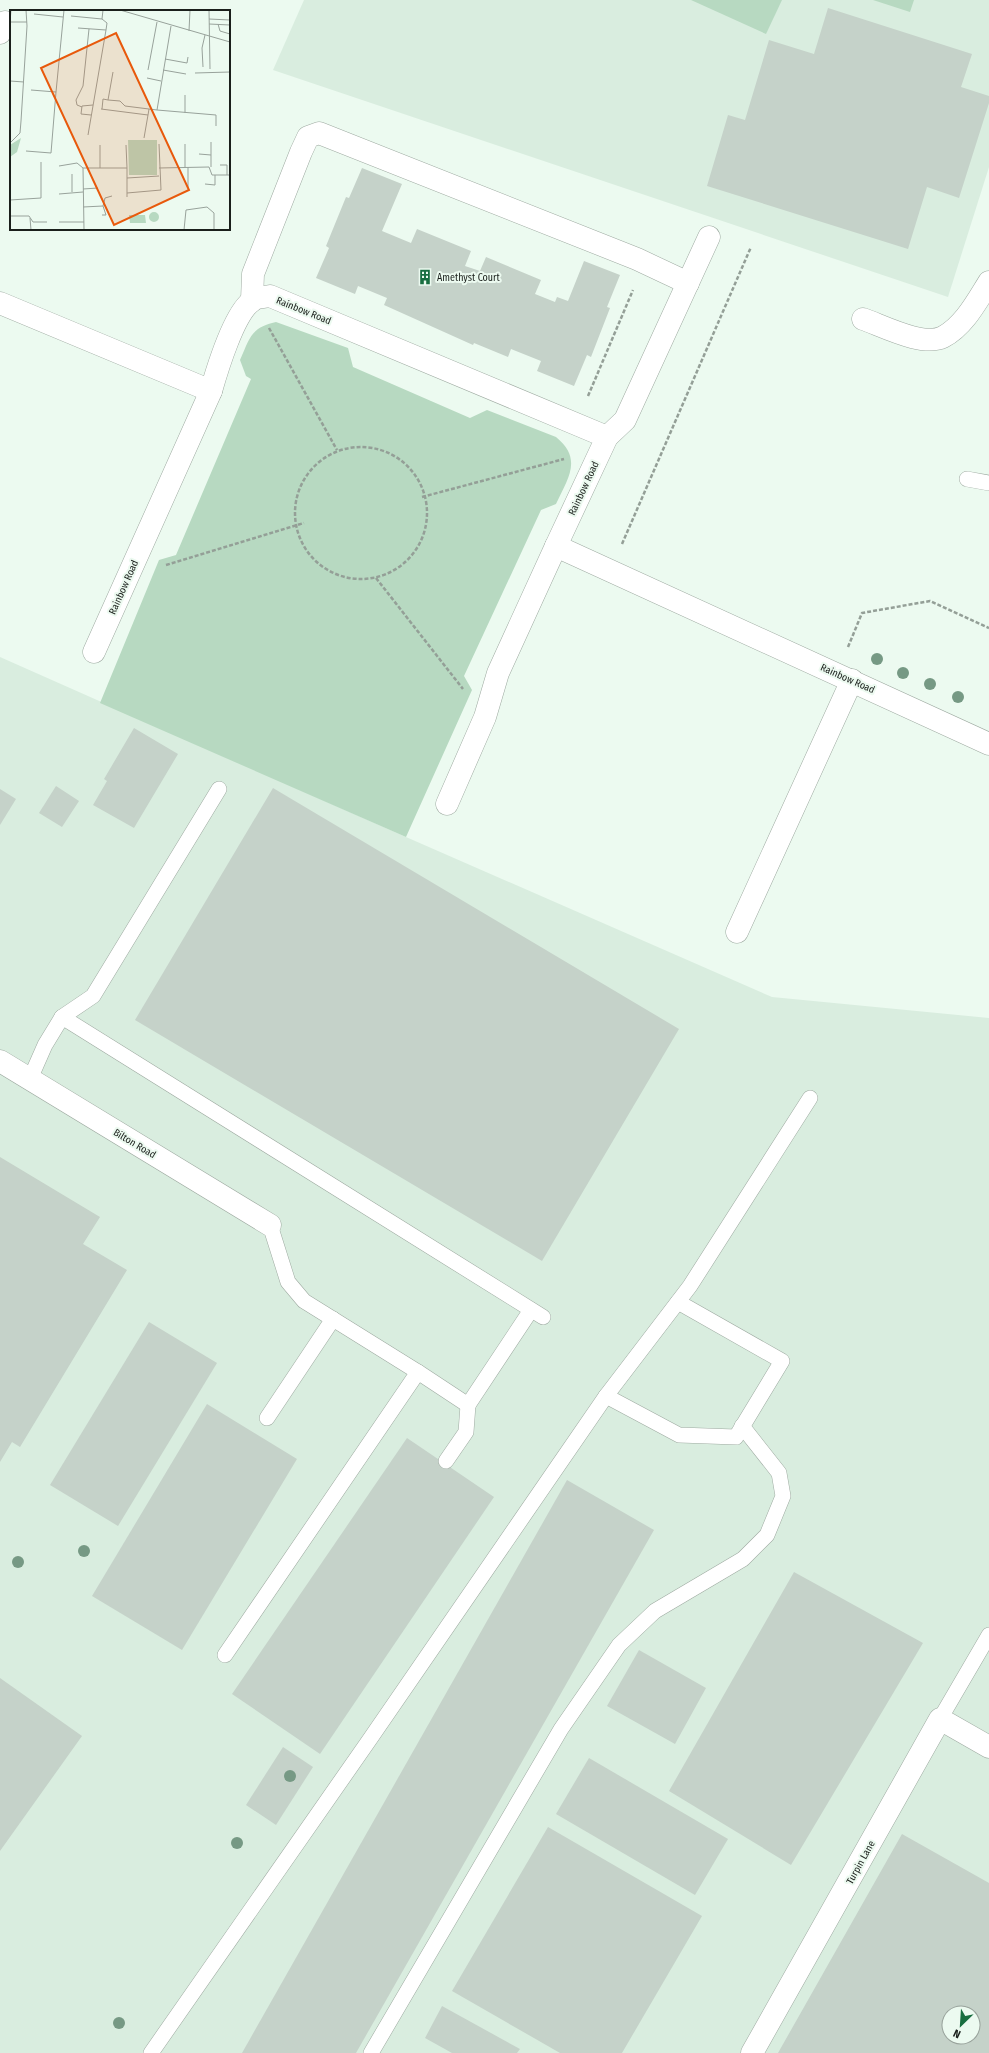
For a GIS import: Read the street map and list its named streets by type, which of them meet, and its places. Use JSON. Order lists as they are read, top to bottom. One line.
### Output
{"streets":{"street":["Rainbow Road","Bilton Road","Turpin Lane"]},"places":{"building":["Amethyst Court"]},"north":"bottom left"}
